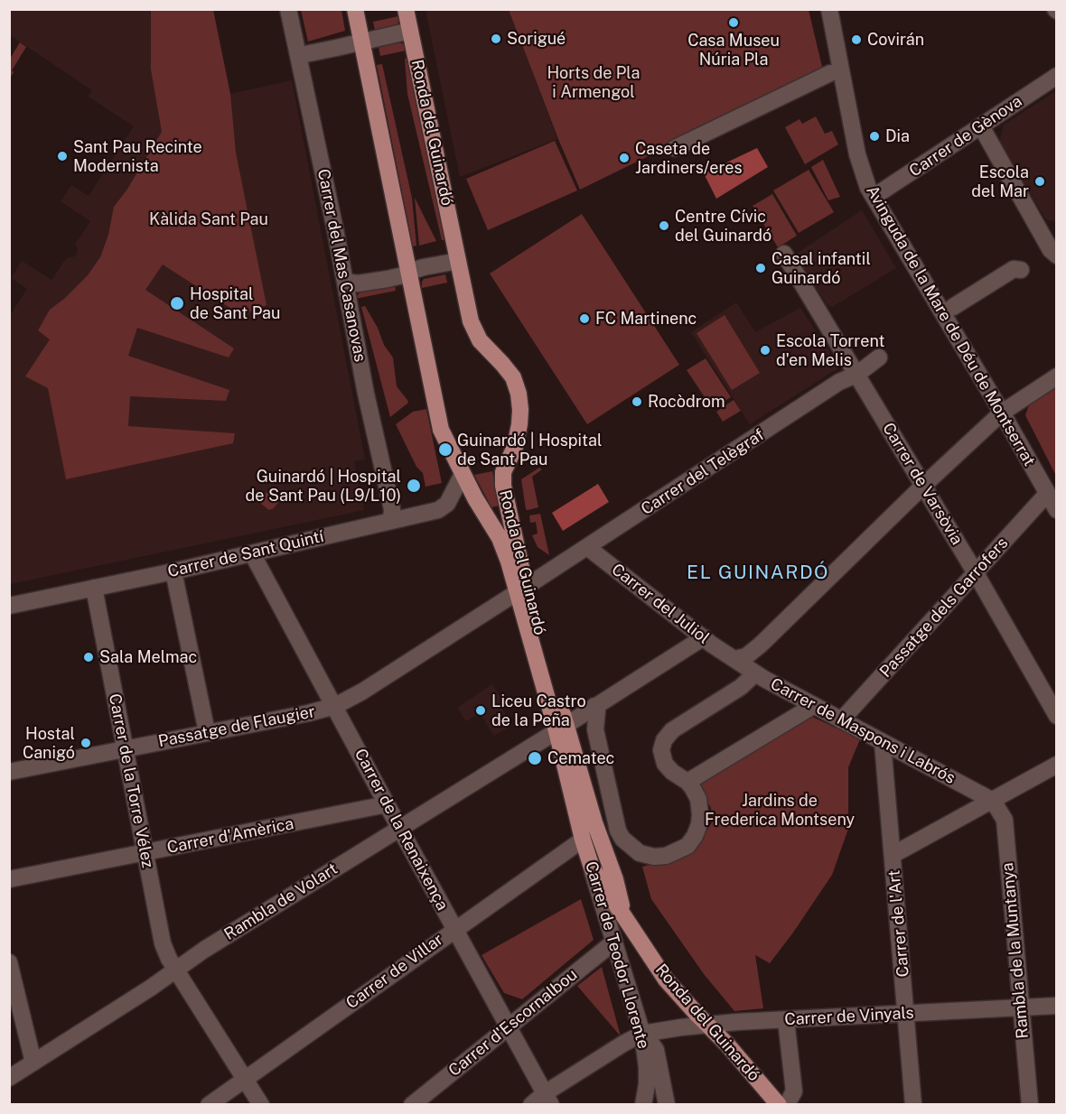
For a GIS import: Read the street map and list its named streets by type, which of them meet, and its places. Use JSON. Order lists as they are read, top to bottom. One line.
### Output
{"streets":{"main road":["Ronda del Guinardó","Carrer de Teodor Llorente"],"street":["Carrer de Gènova","Carrer del Mas Casanovas","Avinguda de la Mare de Déu de Montserrat","Carrer del Telègraf","Carrer de Varsòvia","Carrer de Sant Quintí","Carrer del Juliol","Passatge dels Garrofers","Passatge de Flaugier","Carrer de Maspons i Labrós","Carrer de la Torre Vélez","Carrer de la Renaixença","Carrer d'Amèrica","Rambla de Volart","Carrer de l'Art","Rambla de la Muntanya","Carrer de Villar","Carrer de Vinyals","Carrer d'Escornalbou"]},"crossings":[["Ronda del Guinardó","Carrer del Telègraf"],["Ronda del Guinardó","Carrer de Sant Quintí"],["Ronda del Guinardó","Rambla de Volart"],["Ronda del Guinardó","Carrer de Teodor Llorente"],["Ronda del Guinardó","Carrer de Villar"],["Ronda del Guinardó","Carrer de Vinyals"],["Carrer de Gènova","Avinguda de la Mare de Déu de Montserrat"],["Carrer del Mas Casanovas","Carrer de Sant Quintí"],["Avinguda de la Mare de Déu de Montserrat","Passatge dels Garrofers"],["Carrer del Telègraf","Carrer de Varsòvia"],["Carrer del Telègraf","Carrer del Juliol"],["Carrer del Telègraf","Passatge de Flaugier"],["Carrer del Telègraf","Carrer de la Renaixença"],["Carrer de Varsòvia","Passatge dels Garrofers"],["Carrer de Sant Quintí","Carrer de la Torre Vélez"],["Carrer de Sant Quintí","Carrer de la Renaixença"],["Carrer del Juliol","Carrer de Maspons i Labrós"],["Carrer del Juliol","Rambla de Volart"],["Passatge dels Garrofers","Carrer de Maspons i Labrós"],["Passatge de Flaugier","Carrer de la Torre Vélez"],["Passatge de Flaugier","Carrer de la Renaixença"],["Carrer de Maspons i Labrós","Carrer de l'Art"],["Carrer de Maspons i Labrós","Rambla de la Muntanya"],["Carrer de la Torre Vélez","Carrer d'Amèrica"],["Carrer de la Torre Vélez","Rambla de Volart"],["Carrer de la Torre Vélez","Carrer de Villar"],["Carrer de la Renaixença","Carrer d'Amèrica"],["Carrer de la Renaixença","Rambla de Volart"],["Carrer de la Renaixença","Carrer de Villar"],["Carrer de la Renaixença","Carrer d'Escornalbou"],["Carrer de l'Art","Carrer de Vinyals"],["Rambla de la Muntanya","Carrer de Vinyals"],["Carrer de Teodor Llorente","Carrer de Villar"],["Carrer de Teodor Llorente","Carrer de Vinyals"],["Carrer de Teodor Llorente","Carrer d'Escornalbou"]],"districts":["EL GUINARDÓ"],"parks":["Horts de Pla i Armengol","Kàlida Sant Pau","Jardins de Frederica Montseny"],"places":["Casa Museu Núria Pla","Sorigué","Covirán","Dia","Sant Pau Recinte Modernista","Caseta de Jardiners/eres","Escola del Mar","Centre Cívic del Guinardó","Casal infantil Guinardó","Hospital de Sant Pau","FC Martinenc","Escola Torrent d'en Melis","Rocòdrom","Guinardó | Hospital de Sant Pau","Guinardó | Hospital de Sant Pau (L9/L10)","Sala Melmac","Liceu Castro de la Peña","Hostal Canigó","Cematec"]}
